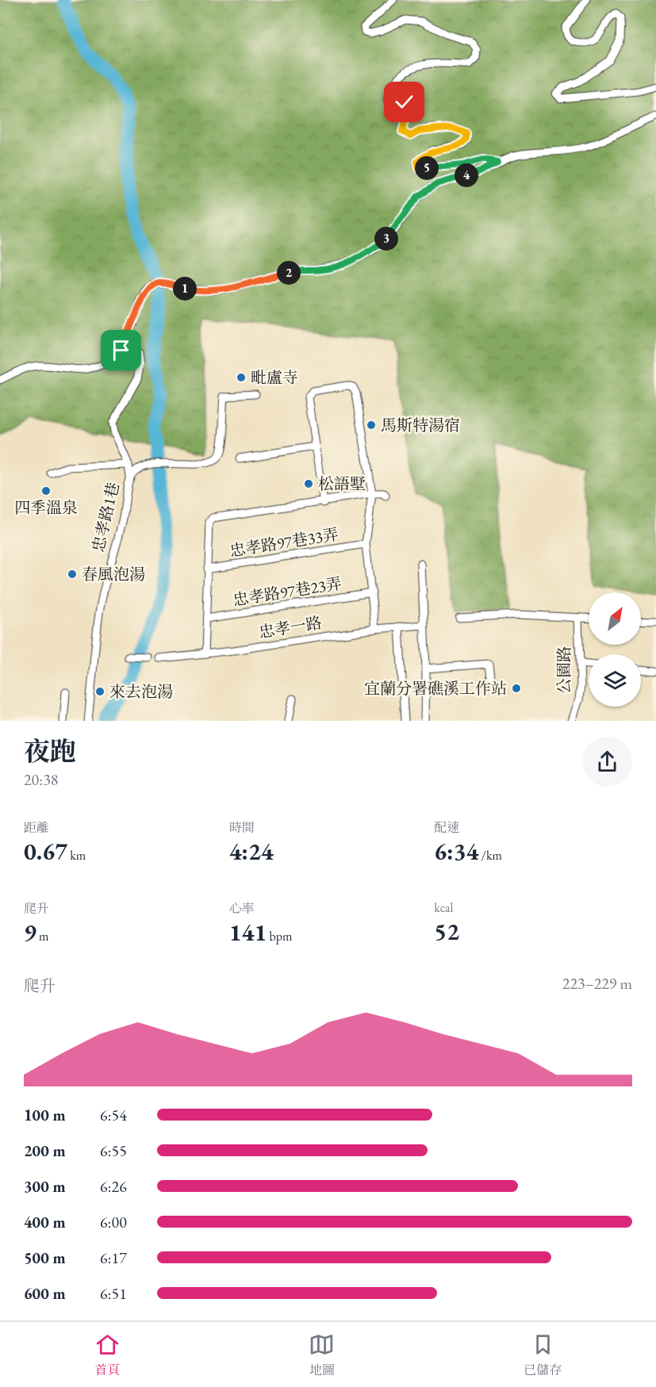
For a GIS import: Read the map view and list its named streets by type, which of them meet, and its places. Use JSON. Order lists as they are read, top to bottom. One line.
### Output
{"streets":{"street":["忠孝路1巷","忠孝路97巷33弄","忠孝路97巷23弄","忠孝一路","公園路"]},"places":["毗盧寺","馬斯特湯宿","松語墅","四季溫泉","春風泡湯","宜蘭分署礁溪工作站","來去泡湯"],"north":"top right","page":{"pins":["5","4","3","2","1"],"heading":["夜跑","20:38"],"stats":[["距離","0.67 km"],["時間","4:24"],["配速","6:34 /km"],["爬升","9 m"],["心率","141 bpm"],["kcal","52"]],"chart":["爬升","223–229 m"],"list":[{"name":"100 m","note":"6:54"},{"name":"200 m","note":"6:55"},{"name":"300 m","note":"6:26"},{"name":"400 m","note":"6:00"},{"name":"500 m","note":"6:17"},{"name":"600 m","note":"6:51"}],"tabs":["首頁","地圖","已儲存"]}}
